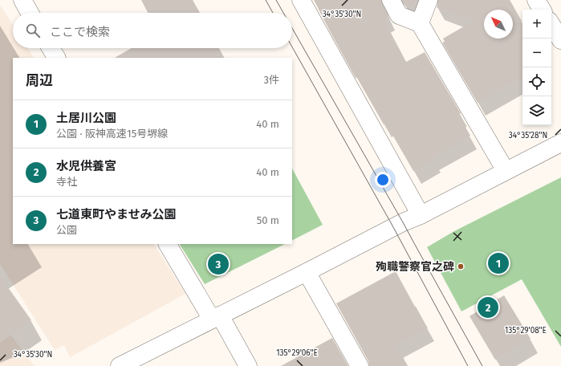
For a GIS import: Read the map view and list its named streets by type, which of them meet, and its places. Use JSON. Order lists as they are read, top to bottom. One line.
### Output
{"places":["殉職警察官之碑"],"north":"top left","page":{"map_buttons":["+","−"],"search":"ここで検索","heading":["周辺","3件"],"list":[{"mark":"1","name":"土居川公園","note":"公園 · 阪神高速15号堺線","value":"40 m"},{"mark":"2","name":"水児供養宮","note":"寺社","value":"40 m"},{"mark":"3","name":"七道東町やませみ公園","note":"公園","value":"50 m"}],"pins":["1","3","2"]},"coordinates":["34°35'30\"N","34°35'28\"N","135°29'08\"E","135°29'06\"E"]}
